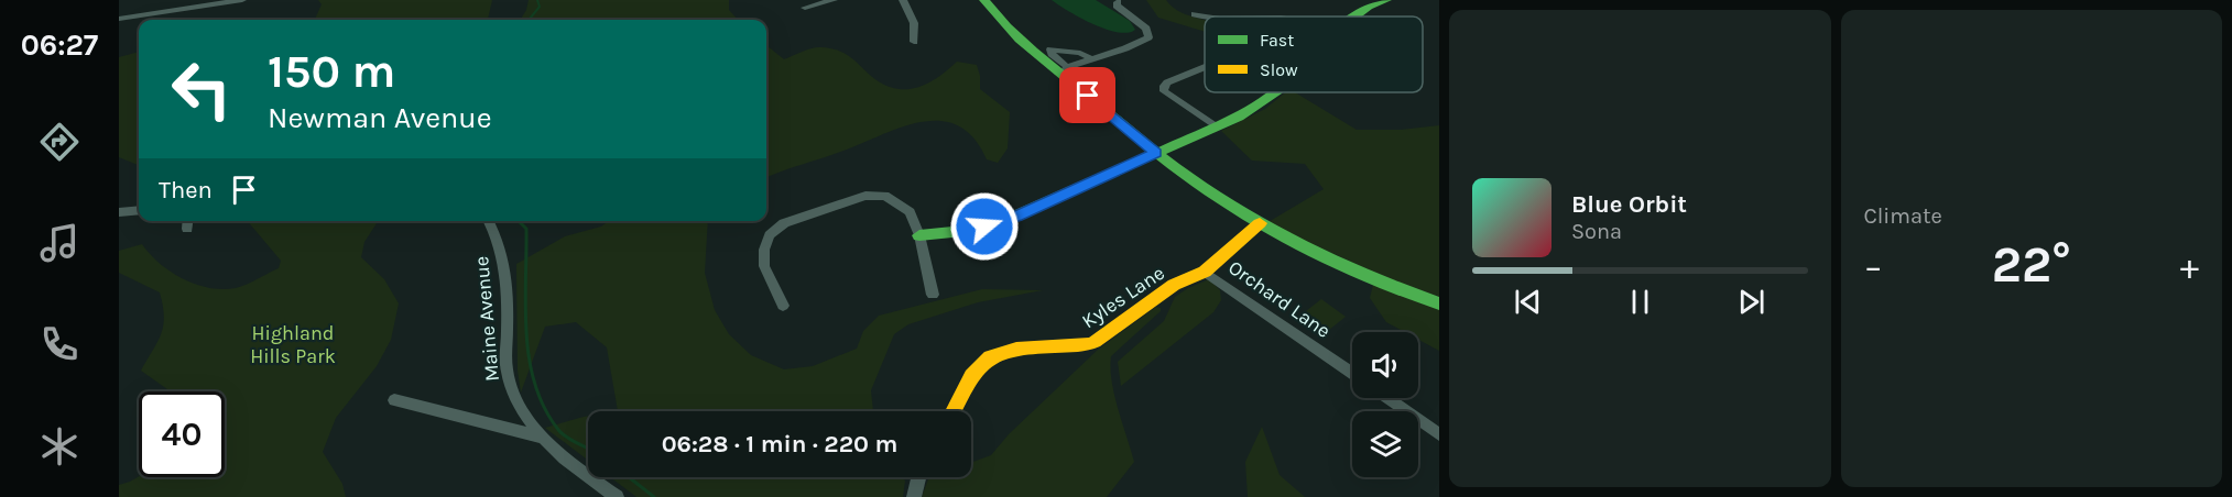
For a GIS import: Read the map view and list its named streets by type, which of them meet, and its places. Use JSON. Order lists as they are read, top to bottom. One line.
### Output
{"streets":{"street":["Kyles Lane","Orchard Lane","Maine Avenue"]},"crossings":[["Kyles Lane","Orchard Lane"]],"parks":["Highland Hills Park"],"legend":["Fast","Slow"],"page":{"tabs":"06:27","tile":"Climate","turn":["150 m","Newman Avenue"],"then":"Then","song":["Blue Orbit","Sona"],"heat":["−","22°","+"],"limit":"40","trip":"06:28 · 1 min · 220 m"}}
